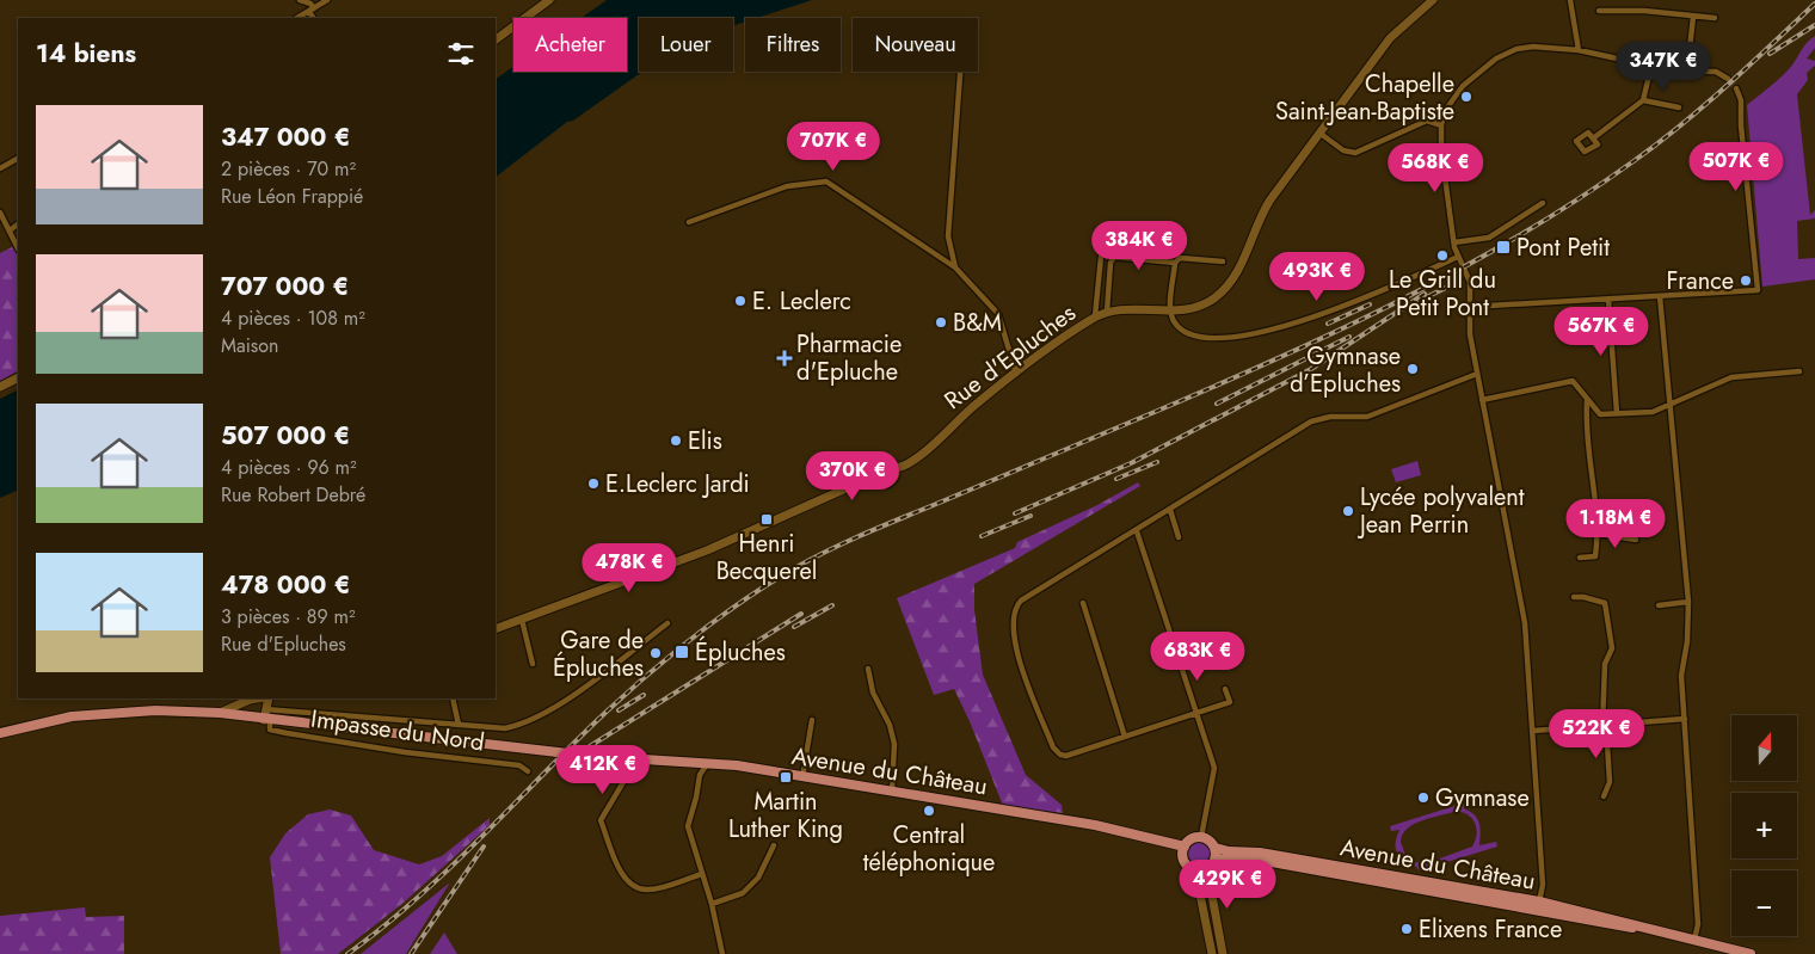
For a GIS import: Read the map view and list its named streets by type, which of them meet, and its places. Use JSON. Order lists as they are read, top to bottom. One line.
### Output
{"streets":{"main road":["Avenue du Château"],"street":["Rue d'Epluches","Impasse du Nord"]},"crossings":[["Impasse du Nord","Avenue du Château"]],"places":{"other":["Chapelle Saint-Jean-Baptiste","Le Grill du Petit Pont","France","E. Leclerc","B&M","Gymnase d’Epluches","Elis","E.Leclerc Jardi","Lycée polyvalent Jean Perrin","Gare de Épluches","Gymnase","Central téléphonique","Elixens France"],"transit":["Pont Petit","Henri Becquerel","Épluches","Martin Luther King"],"health":["Pharmacie d'Epluche"]},"north":"top","page":{"chip":["Acheter","Louer","Filtres","Nouveau"],"heading":"14 biens","price":["347K €","707K €","507K €","568K €","384K €","493K €","567K €","370K €","1.18M €","478K €","683K €","522K €","412K €","429K €"],"list":[{"name":"347 000 €","note":"2 pièces · 70 m² · Rue Léon Frappié"},{"name":"707 000 €","note":"4 pièces · 108 m² · Maison"},{"name":"507 000 €","note":"4 pièces · 96 m² · Rue Robert Debré"},{"name":"478 000 €","note":"3 pièces · 89 m² · Rue d'Epluches"}],"map_buttons":["+","−"]}}
